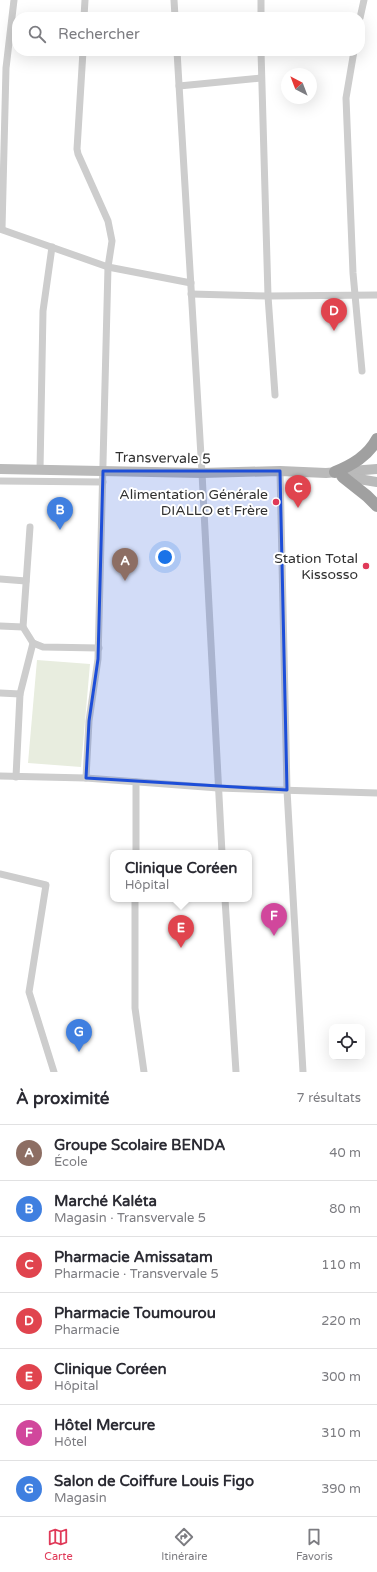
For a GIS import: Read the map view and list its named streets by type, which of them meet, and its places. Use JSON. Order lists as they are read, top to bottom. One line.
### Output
{"streets":{"main road":["Transvervale 5"]},"places":["Alimentation Générale DIALLO et Frère","Station Total Kissosso"],"north":"top left","page":{"search":"Rechercher","pins":["D","C","B","A","F","E","G"],"popup":["Clinique Coréen","Hôpital"],"heading":["À proximité","7 résultats"],"list":[{"mark":"A","name":"Groupe Scolaire BENDA","note":"École","value":"40 m"},{"mark":"B","name":"Marché Kaléta","note":"Magasin · Transvervale 5","value":"80 m"},{"mark":"C","name":"Pharmacie Amissatam","note":"Pharmacie · Transvervale 5","value":"110 m"},{"mark":"D","name":"Pharmacie Toumourou","note":"Pharmacie","value":"220 m"},{"mark":"E","name":"Clinique Coréen","note":"Hôpital","value":"300 m"},{"mark":"F","name":"Hôtel Mercure","note":"Hôtel","value":"310 m"},{"mark":"G","name":"Salon de Coiffure Louis Figo","note":"Magasin","value":"390 m"}],"nav":["Carte","Itinéraire","Favoris"]}}
